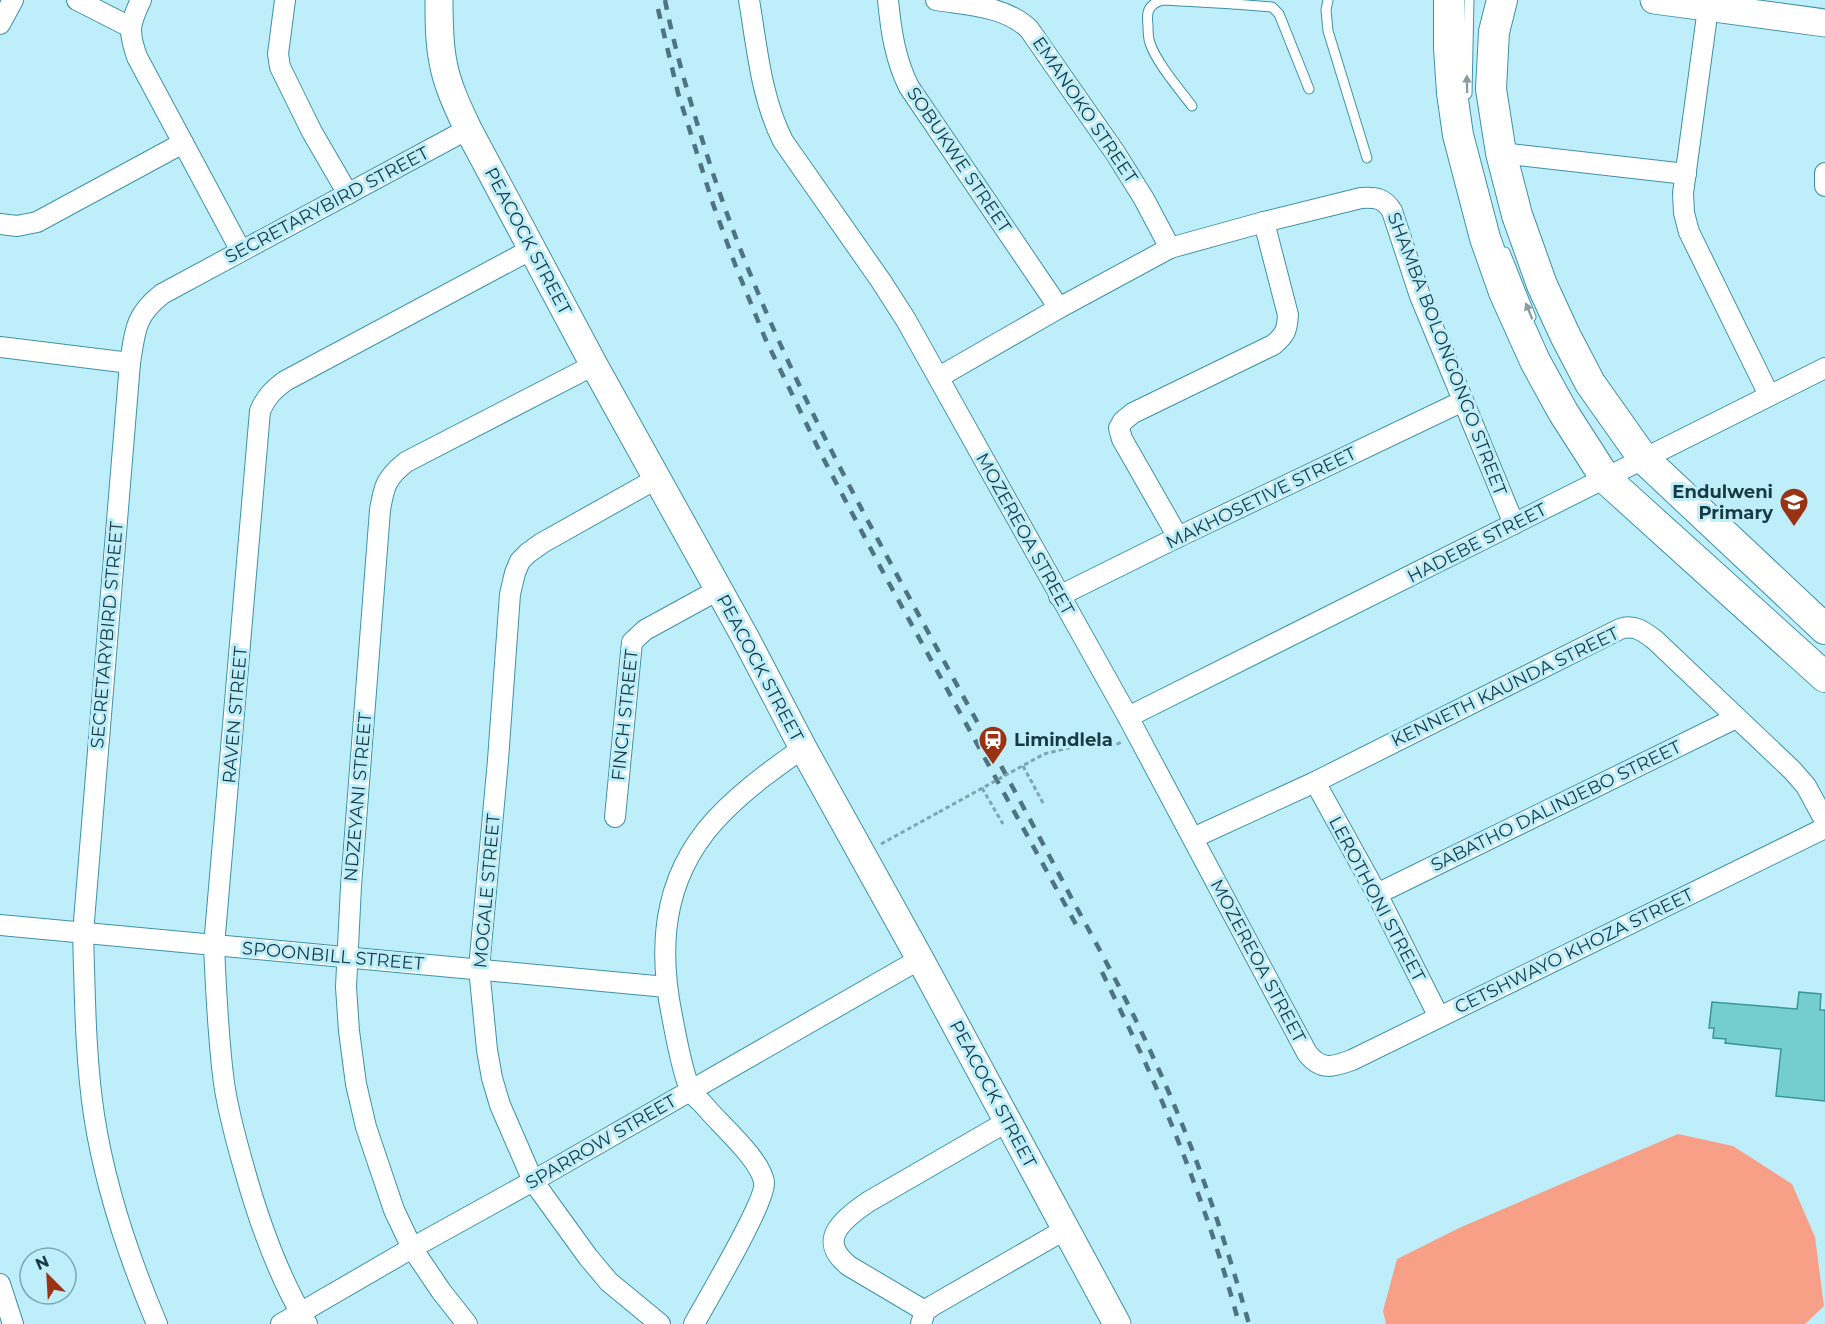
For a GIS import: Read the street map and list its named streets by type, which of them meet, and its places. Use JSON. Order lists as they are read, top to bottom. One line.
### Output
{"streets":{"street":["EMANOKO STREET","SOBUKWE STREET","SECRETARYBIRD STREET","PEACOCK STREET","SHAMBA BOLONGONGO STREET","MAKHOSETIVE STREET","MOZEREOA STREET","HADEBE STREET","KENNETH KAUNDA STREET","RAVEN STREET","FINCH STREET","NDZEYANI STREET","SABATHO DALINJEBO STREET","MOGALE STREET","LEROTHONI STREET","CETSHWAYO KHOZA STREET","SPOONBILL STREET","SPARROW STREET"]},"crossings":[["EMANOKO STREET","SHAMBA BOLONGONGO STREET"],["SOBUKWE STREET","SHAMBA BOLONGONGO STREET"],["SECRETARYBIRD STREET","PEACOCK STREET"],["SECRETARYBIRD STREET","SPOONBILL STREET"],["PEACOCK STREET","RAVEN STREET"],["PEACOCK STREET","FINCH STREET"],["PEACOCK STREET","NDZEYANI STREET"],["PEACOCK STREET","MOGALE STREET"],["PEACOCK STREET","SPARROW STREET"],["SHAMBA BOLONGONGO STREET","MAKHOSETIVE STREET"],["SHAMBA BOLONGONGO STREET","MOZEREOA STREET"],["SHAMBA BOLONGONGO STREET","HADEBE STREET"],["MAKHOSETIVE STREET","MOZEREOA STREET"],["MOZEREOA STREET","HADEBE STREET"],["MOZEREOA STREET","KENNETH KAUNDA STREET"],["MOZEREOA STREET","CETSHWAYO KHOZA STREET"],["KENNETH KAUNDA STREET","SABATHO DALINJEBO STREET"],["KENNETH KAUNDA STREET","LEROTHONI STREET"],["RAVEN STREET","SPOONBILL STREET"],["RAVEN STREET","SPARROW STREET"],["NDZEYANI STREET","SPOONBILL STREET"],["NDZEYANI STREET","SPARROW STREET"],["SABATHO DALINJEBO STREET","LEROTHONI STREET"],["MOGALE STREET","SPOONBILL STREET"],["MOGALE STREET","SPARROW STREET"],["LEROTHONI STREET","CETSHWAYO KHOZA STREET"]],"places":{"school or university":["Endulweni Primary"],"station":["Limindlela"]},"north":"top left"}
